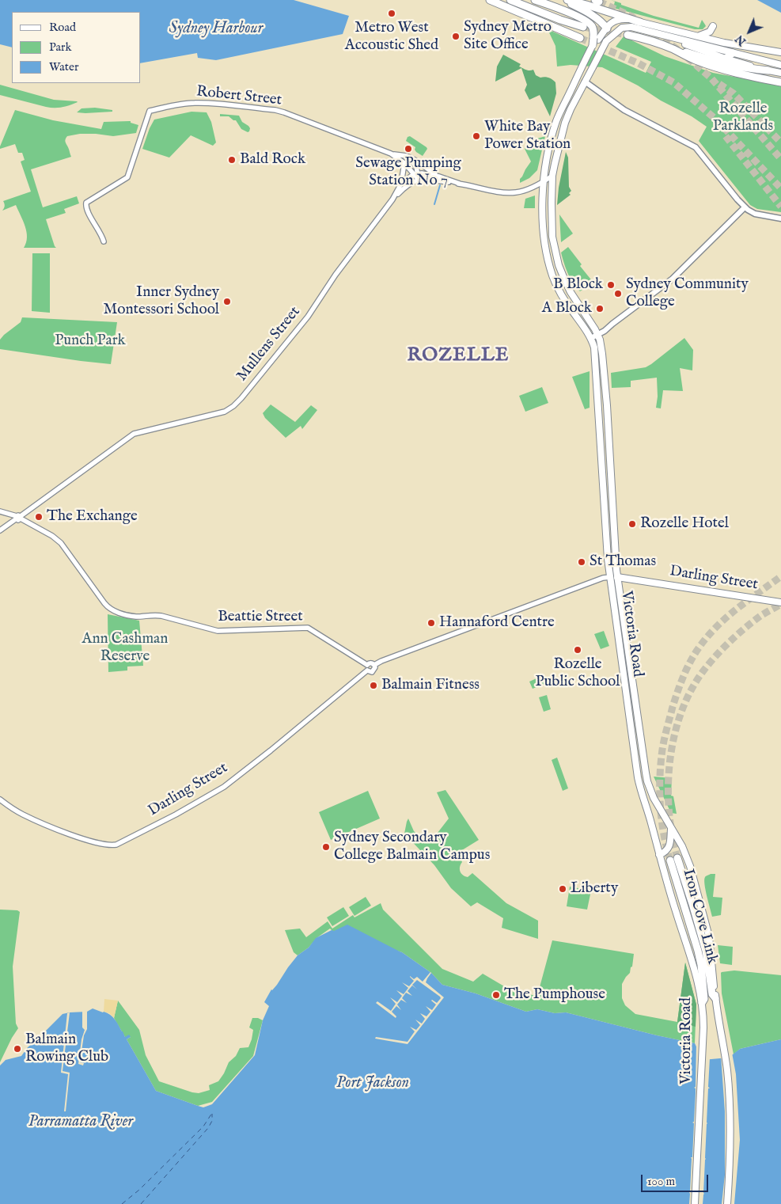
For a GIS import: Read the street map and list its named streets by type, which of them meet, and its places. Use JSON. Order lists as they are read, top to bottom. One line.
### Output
{"streets":{"highway":["Iron Cove Link"],"main road":["Darling Street","Victoria Road"],"street":["Robert Street","Mullens Street","Beattie Street"]},"crossings":[["Robert Street","Mullens Street"],["Mullens Street","Beattie Street"],["Darling Street","Beattie Street"],["Darling Street","Victoria Road"],["Victoria Road","Iron Cove Link"]],"districts":["ROZELLE"],"water":["Sydney Harbour","Port Jackson","Parramatta River"],"parks":["Rozelle Parklands","Punch Park","Ann Cashman Reserve"],"places":["Metro West Accoustic Shed","Sydney Metro Site Office","White Bay Power Station","Sewage Pumping Station No 7","Bald Rock","B Block","Sydney Community College","Inner Sydney Montessori School","A Block","The Exchange","Rozelle Hotel","St Thomas","Hannaford Centre","Rozelle Public School","Balmain Fitness","Sydney Secondary College Balmain Campus","Liberty","The Pumphouse","Balmain Rowing Club"],"legend":["Road","Park","Water"],"scale_bar":"100 m","north":"bottom left"}
